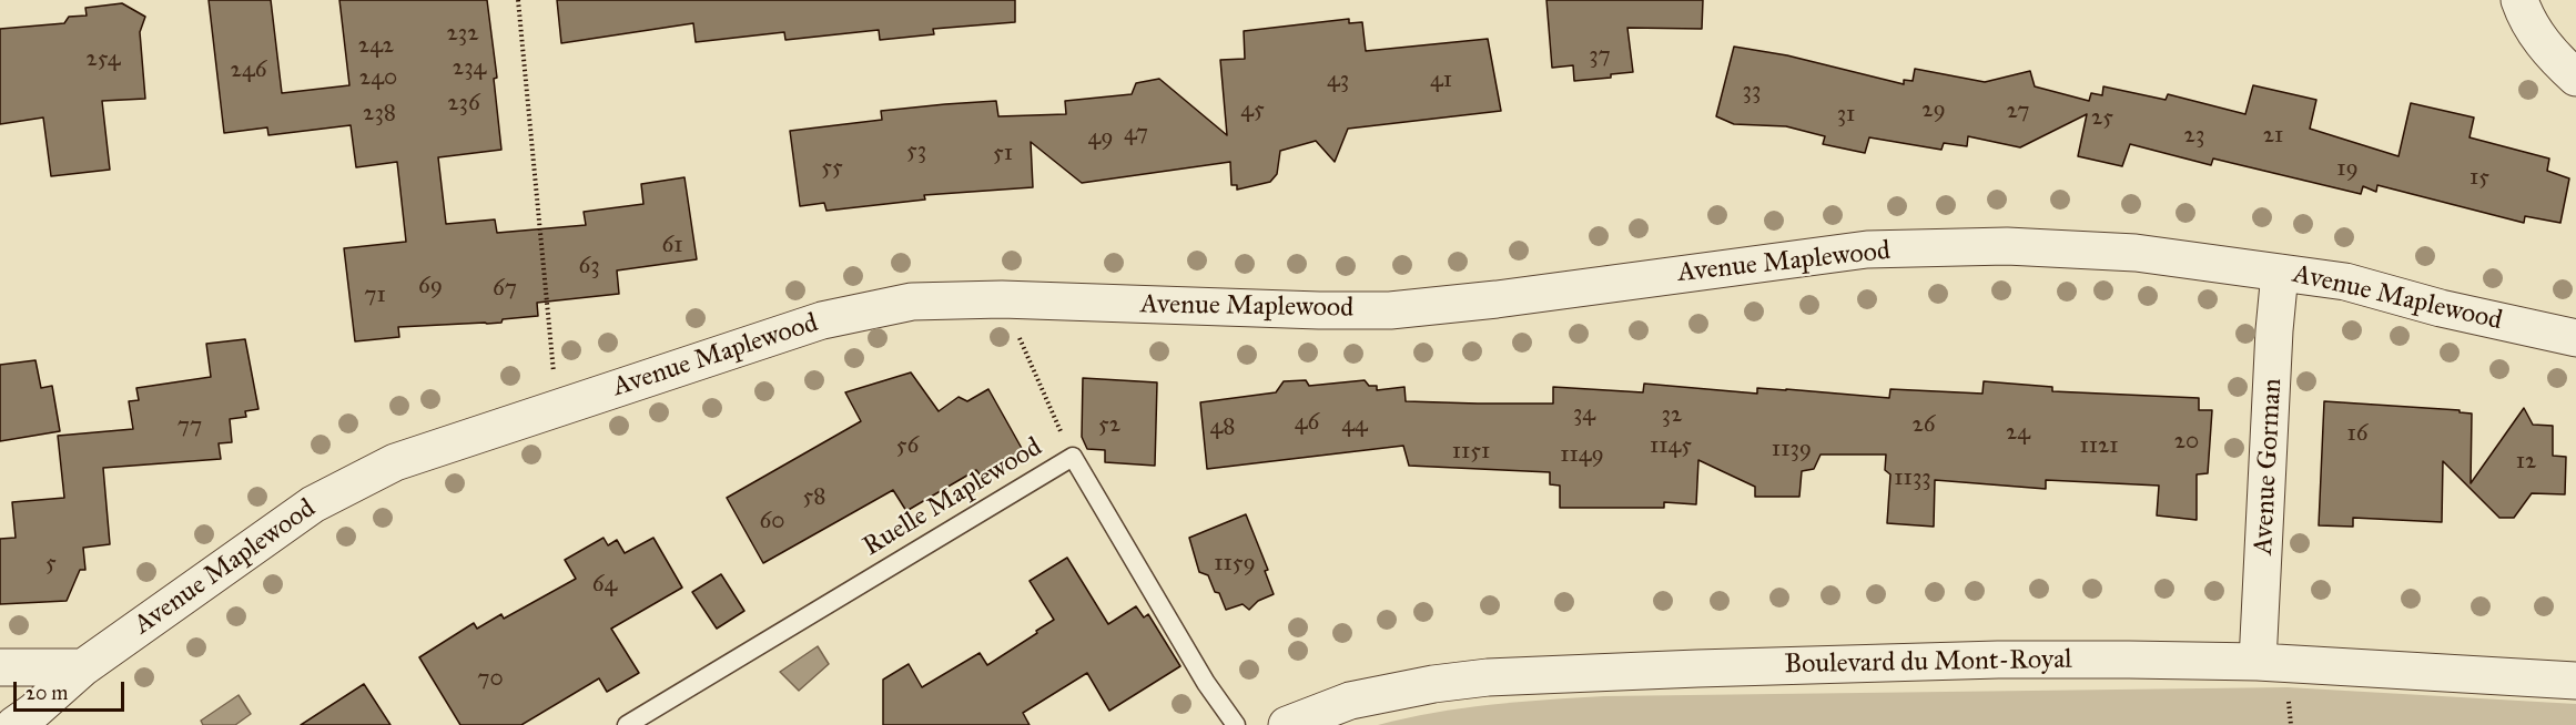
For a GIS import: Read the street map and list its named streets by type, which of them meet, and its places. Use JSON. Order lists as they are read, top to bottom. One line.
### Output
{"streets":{"street":["Avenue Maplewood","Avenue Gorman","Boulevard du Mont-Royal"],"lane":["Ruelle Maplewood"]},"crossings":[["Avenue Maplewood","Avenue Gorman"],["Avenue Gorman","Boulevard du Mont-Royal"]],"house_numbers":["232","242","37","254","234","246","240","43","41","33","236","45","29","27","238","31","25","47","23","21","49","53","51","55","19","15","61","63","69","67","71","34","32","46","52","44","26","77","48","24","16","20","56","1145","1121","1139","1151","1149","12","1133","58","60","5","1159","64","70"],"scale_bar":"20 m"}
